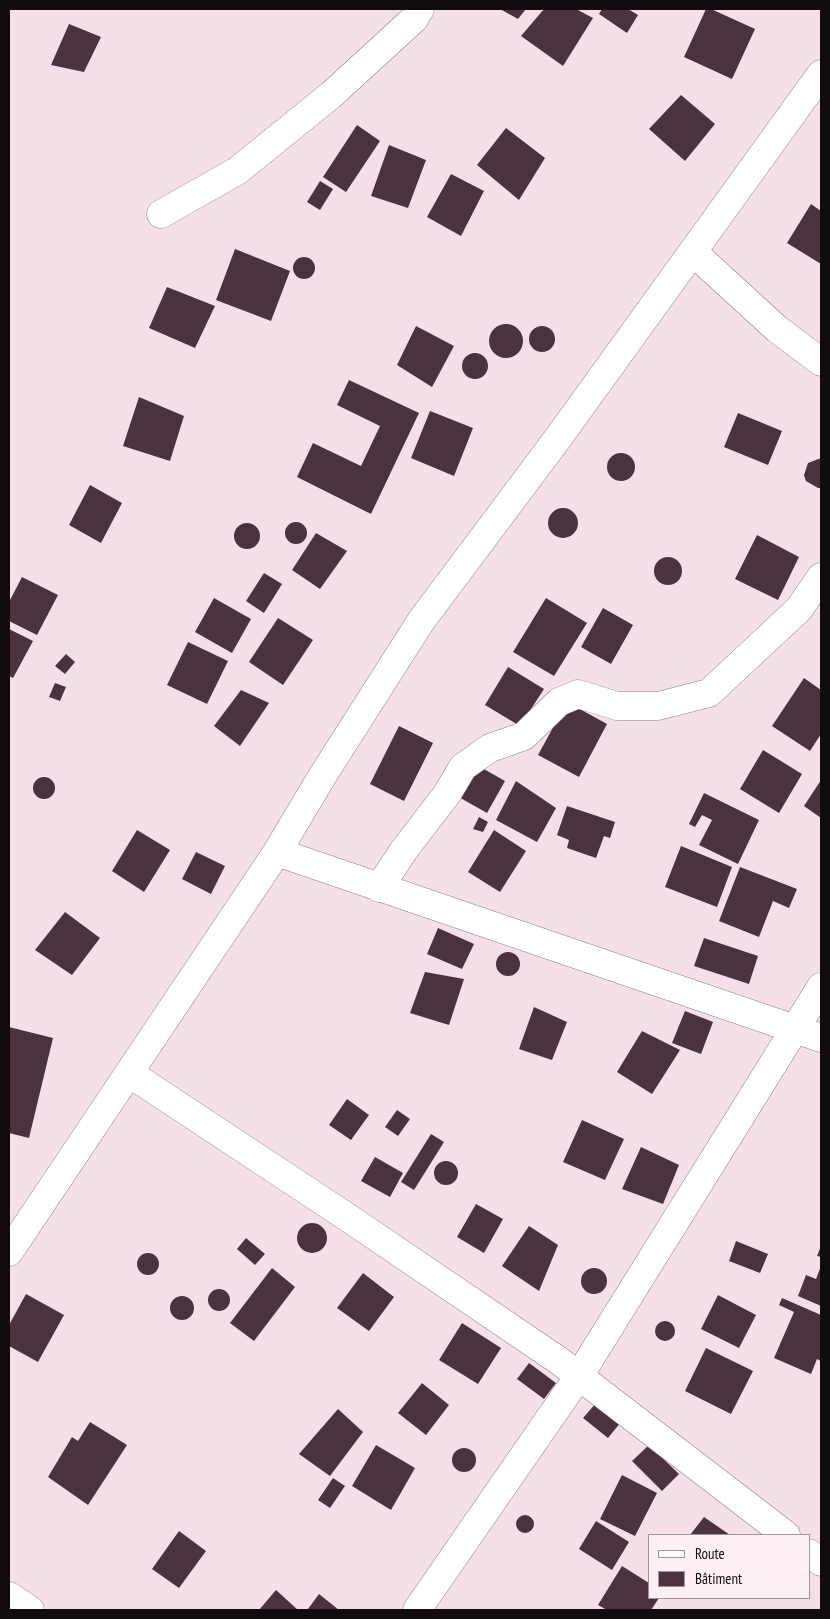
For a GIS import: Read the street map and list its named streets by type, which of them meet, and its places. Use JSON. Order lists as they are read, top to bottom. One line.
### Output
{"legend":["Route","Bâtiment"]}
